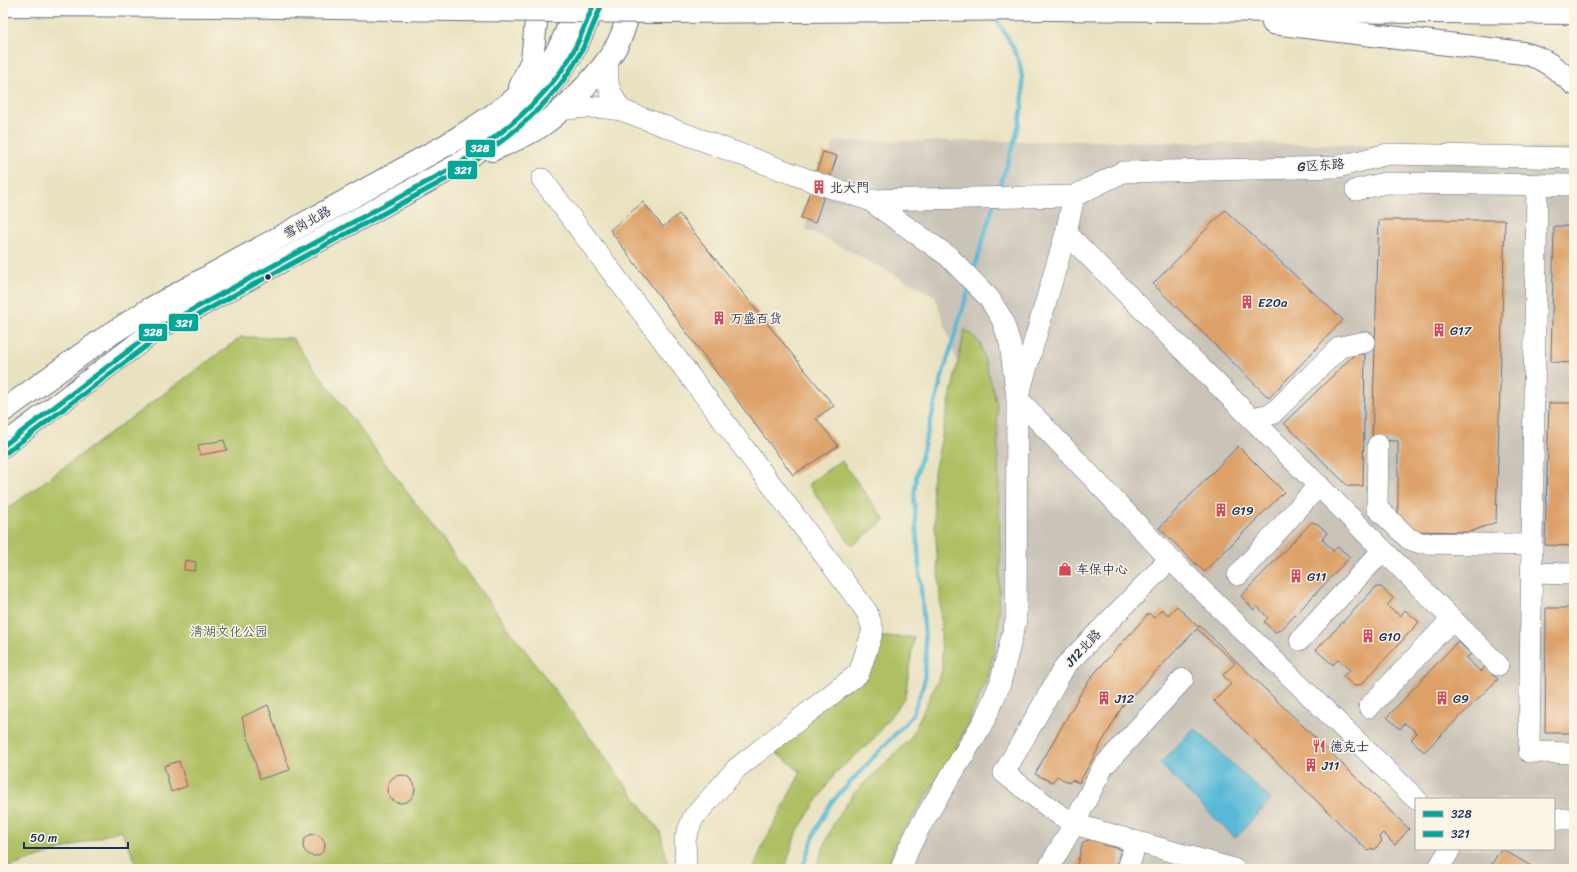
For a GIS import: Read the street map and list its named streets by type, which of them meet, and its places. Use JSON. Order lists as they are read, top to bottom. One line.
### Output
{"streets":{"main road":["雪岗北路"],"street":["G区东路","J12北路"]},"parks":["清湖文化公园"],"places":{"building":["北大門","E20a","万盛百货","G17","G19","G11","G10","J12","G9","J11"],"shop":["车保中心"],"restaurant":["德克士"]},"lines":["transit line 328","transit line 321"],"legend":["328","321"],"scale_bar":"50 m"}
